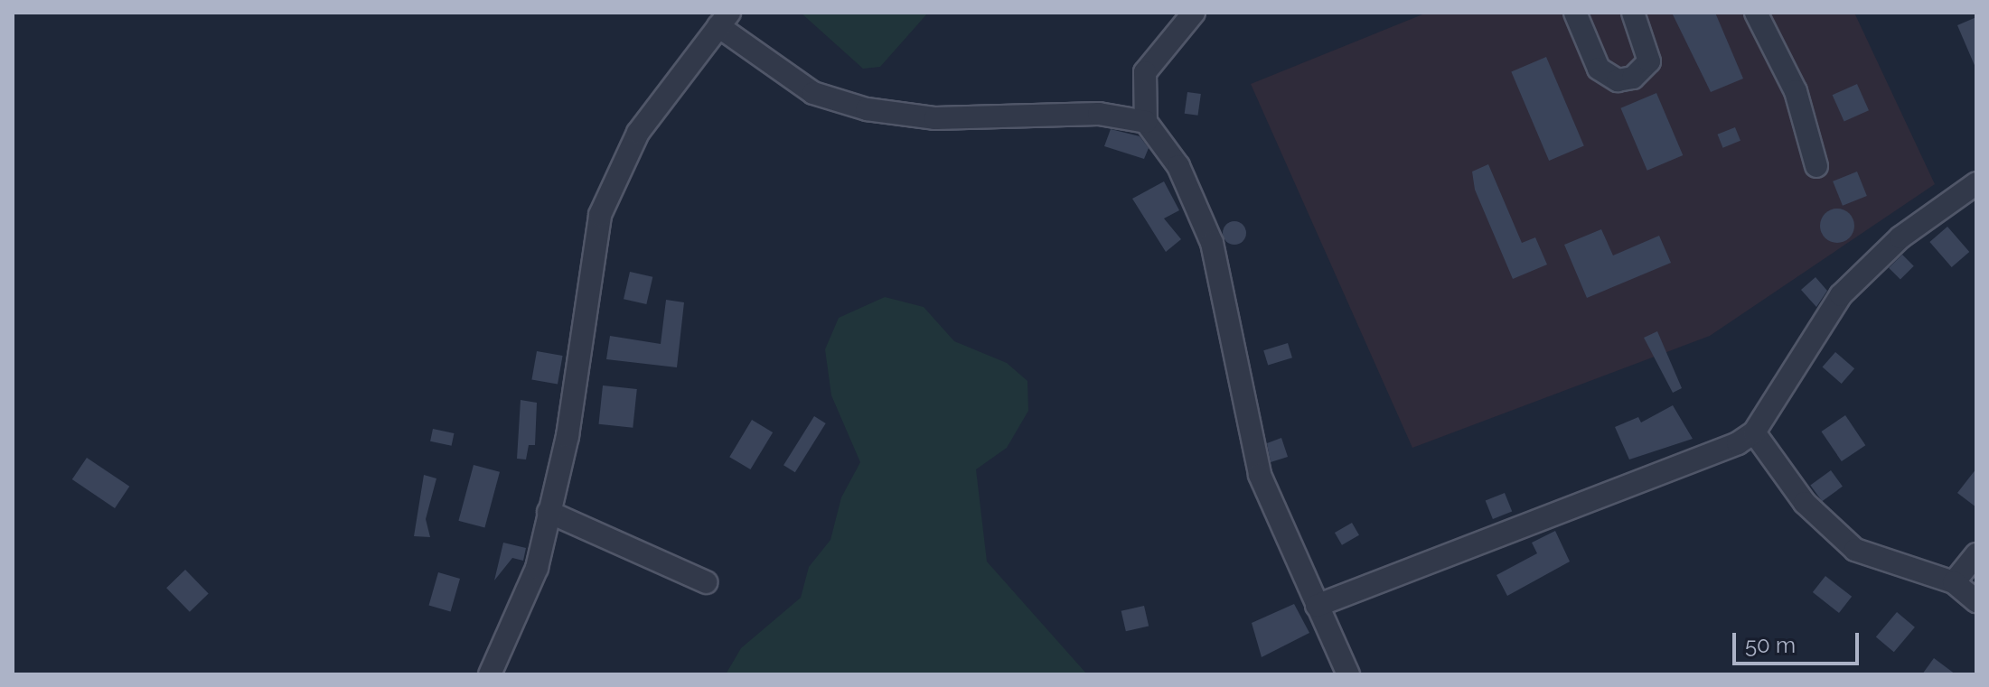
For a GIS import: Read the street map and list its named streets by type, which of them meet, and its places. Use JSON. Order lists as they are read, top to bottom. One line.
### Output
{"scale_bar":"50 m"}
